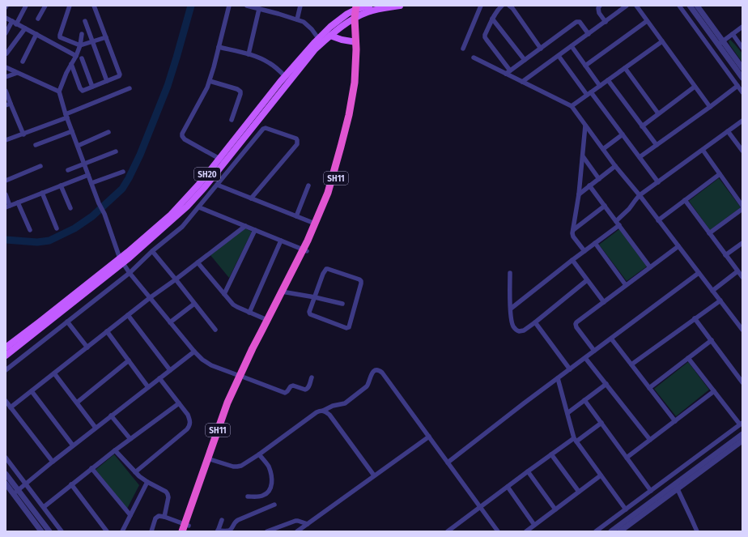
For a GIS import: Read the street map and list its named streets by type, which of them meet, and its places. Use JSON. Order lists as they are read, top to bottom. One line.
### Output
{"streets":{"highway":["SH11"],"main road":["SH20"]},"crossings":[["SH20","SH11"]]}
